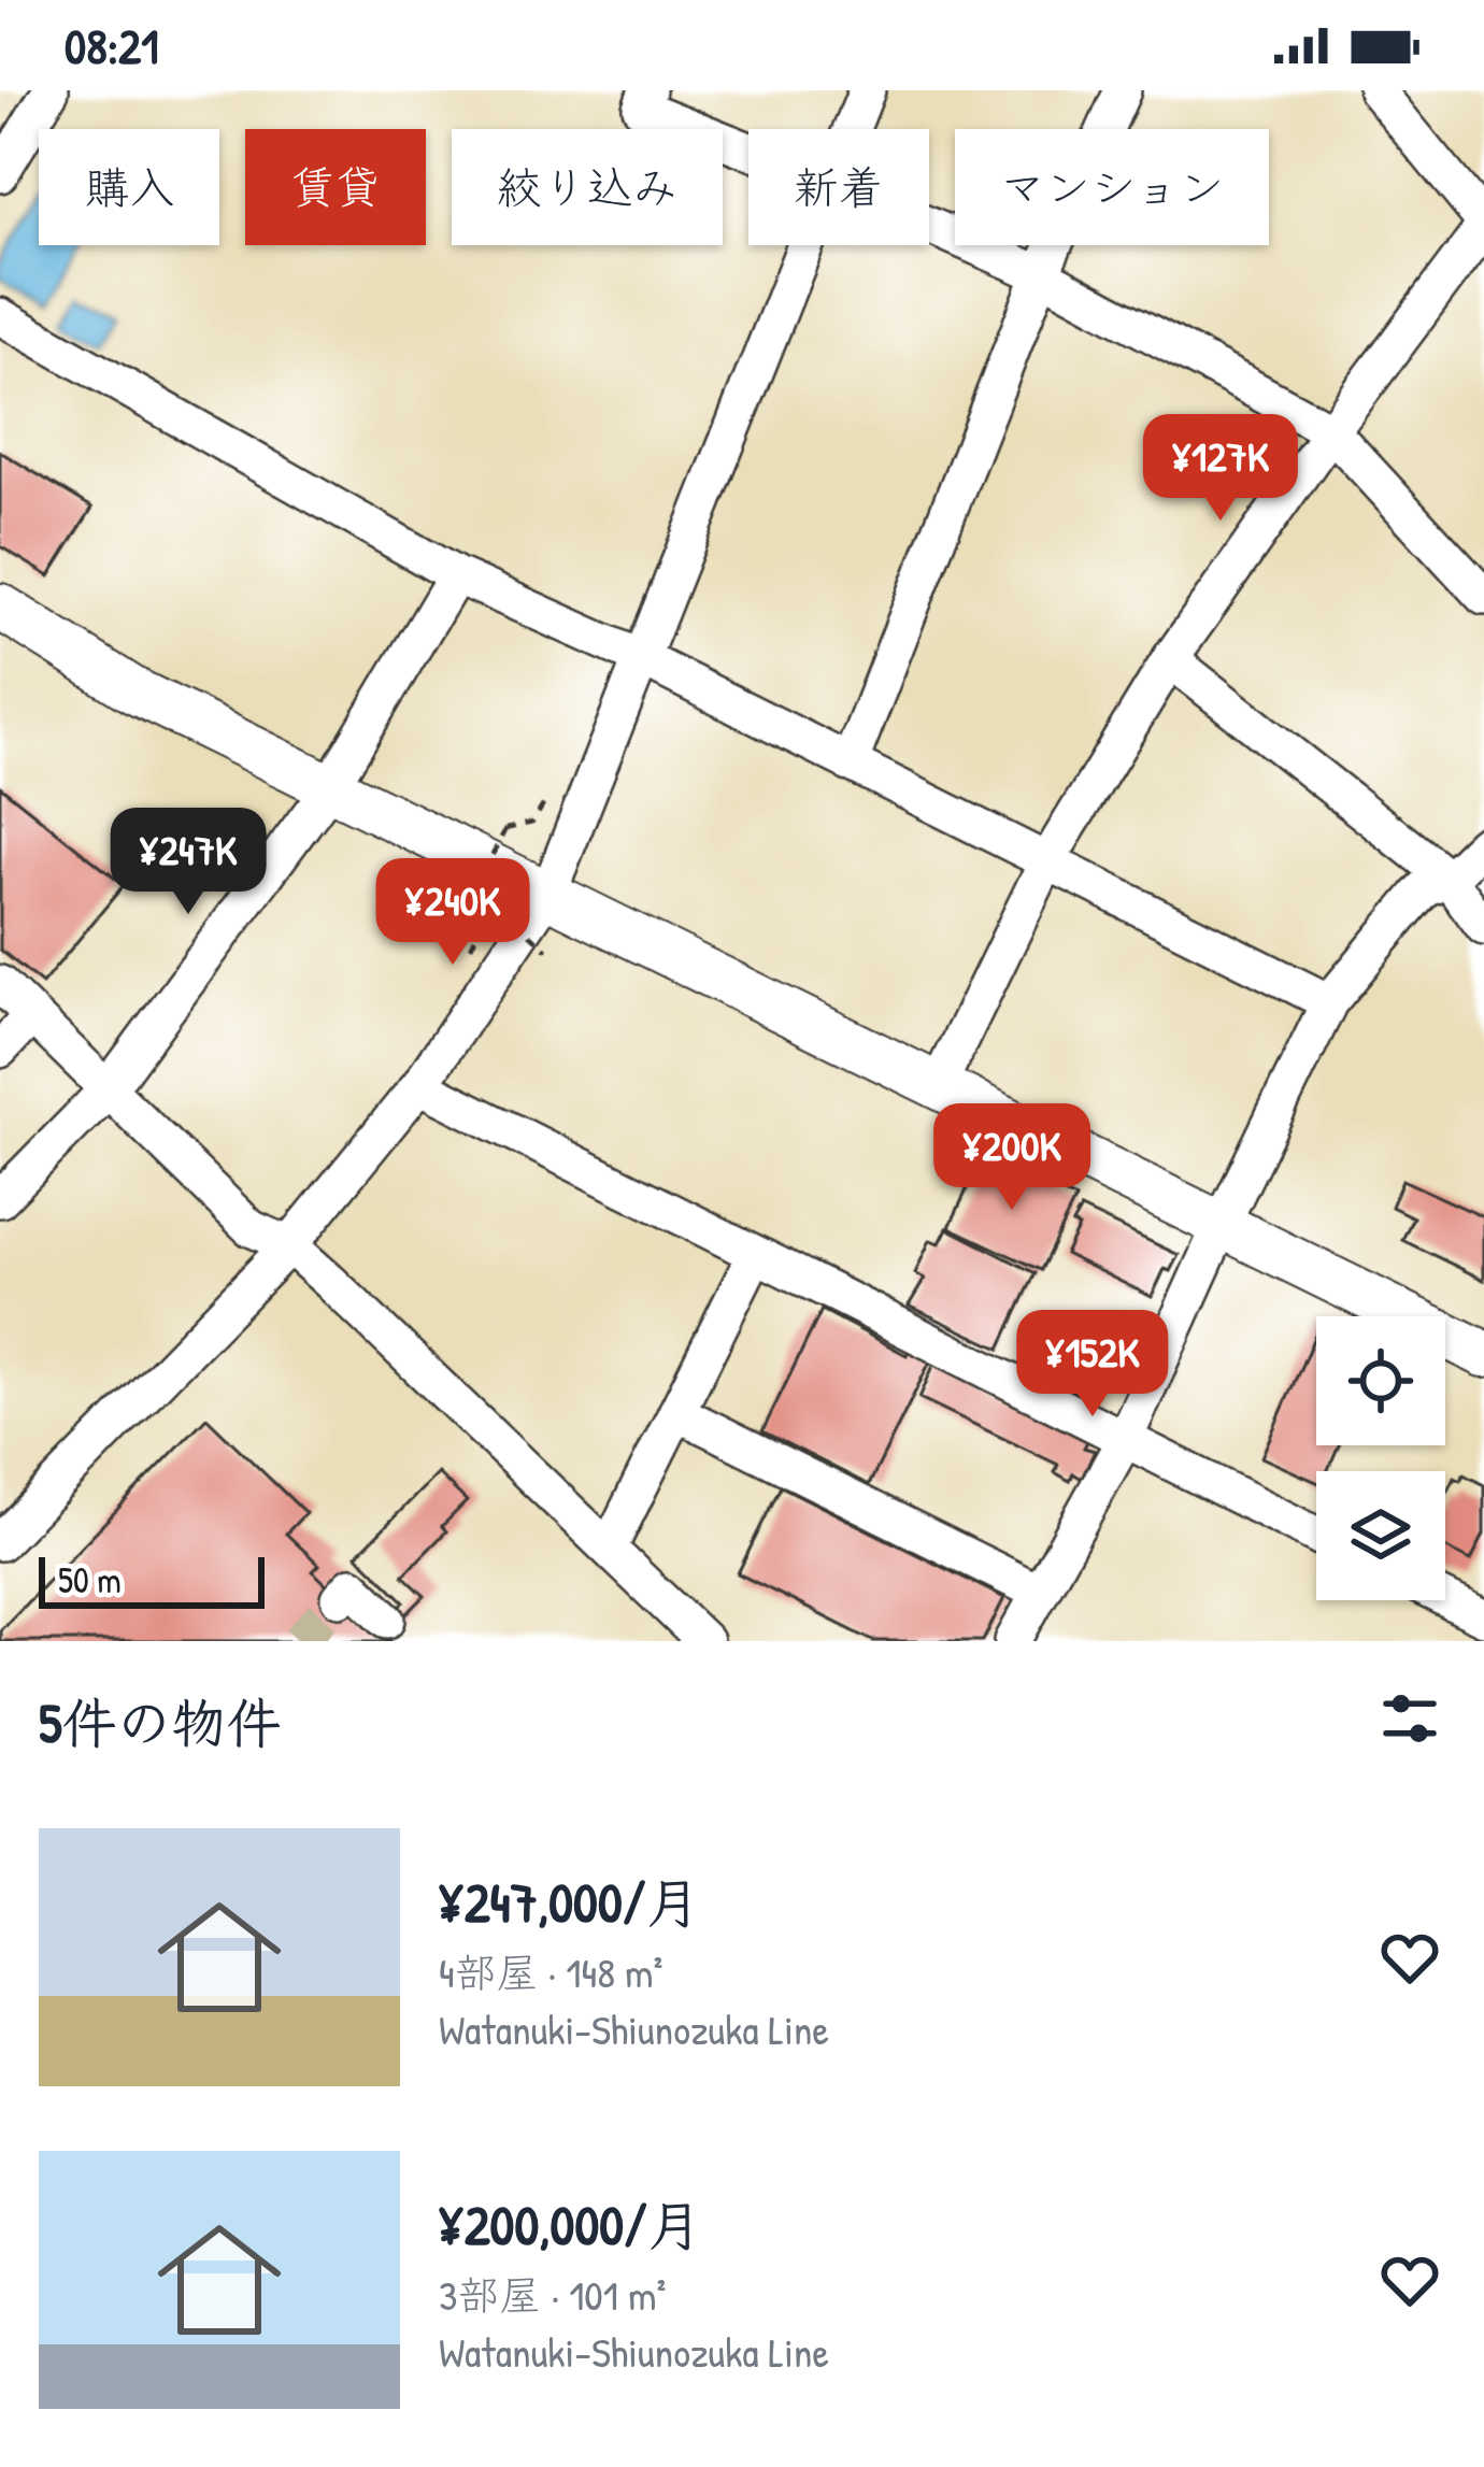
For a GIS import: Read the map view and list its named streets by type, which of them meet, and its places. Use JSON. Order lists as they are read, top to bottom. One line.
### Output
{"scale_bar":"50 m","page":{"status":"08:21","chip":["購入","賃貸","絞り込み","新着","マンション"],"price":["¥127K","¥247K","¥240K","¥200K","¥152K"],"scale":"50 m","heading":"5件の物件","list":[{"name":"¥247,000/月","note":"4部屋 · 148 m² · Watanuki-Shiunozuka Line"},{"name":"¥200,000/月","note":"3部屋 · 101 m² · Watanuki-Shiunozuka Line"}]}}
